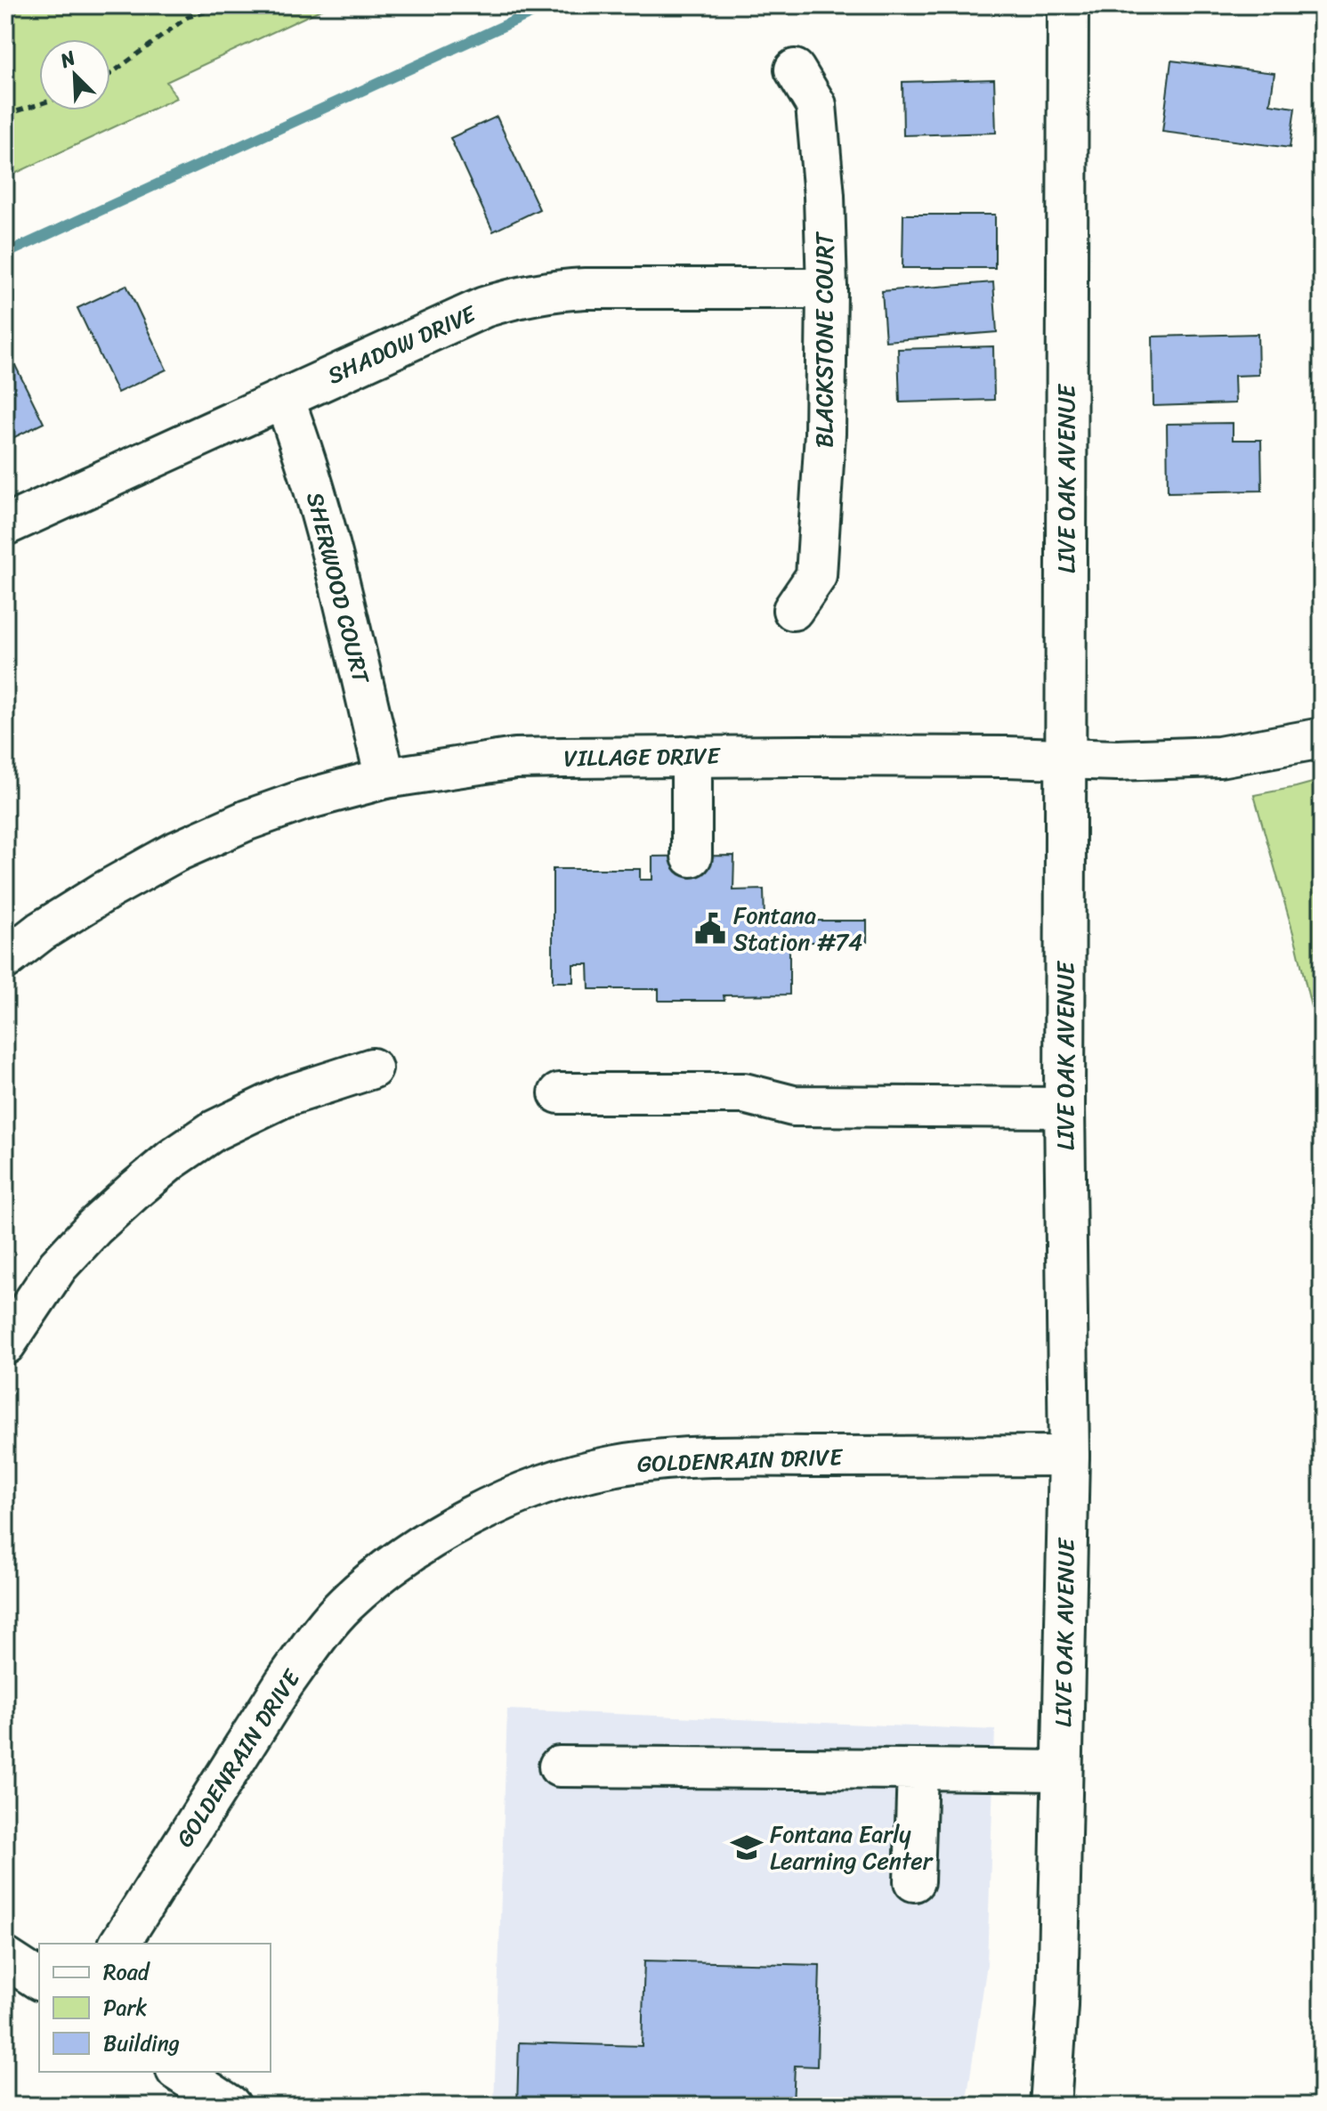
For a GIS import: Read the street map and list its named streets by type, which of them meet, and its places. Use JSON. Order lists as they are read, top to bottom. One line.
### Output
{"streets":{"street":["BLACKSTONE COURT","SHADOW DRIVE","LIVE OAK AVENUE","SHERWOOD COURT","VILLAGE DRIVE","GOLDENRAIN DRIVE"]},"crossings":[["BLACKSTONE COURT","SHADOW DRIVE"],["SHADOW DRIVE","SHERWOOD COURT"],["LIVE OAK AVENUE","VILLAGE DRIVE"],["LIVE OAK AVENUE","GOLDENRAIN DRIVE"],["SHERWOOD COURT","VILLAGE DRIVE"]],"places":{"public building":["Fontana Station #74"],"school or university":["Fontana Early Learning Center"]},"legend":["Road","Park","Building"],"north":"top left"}
